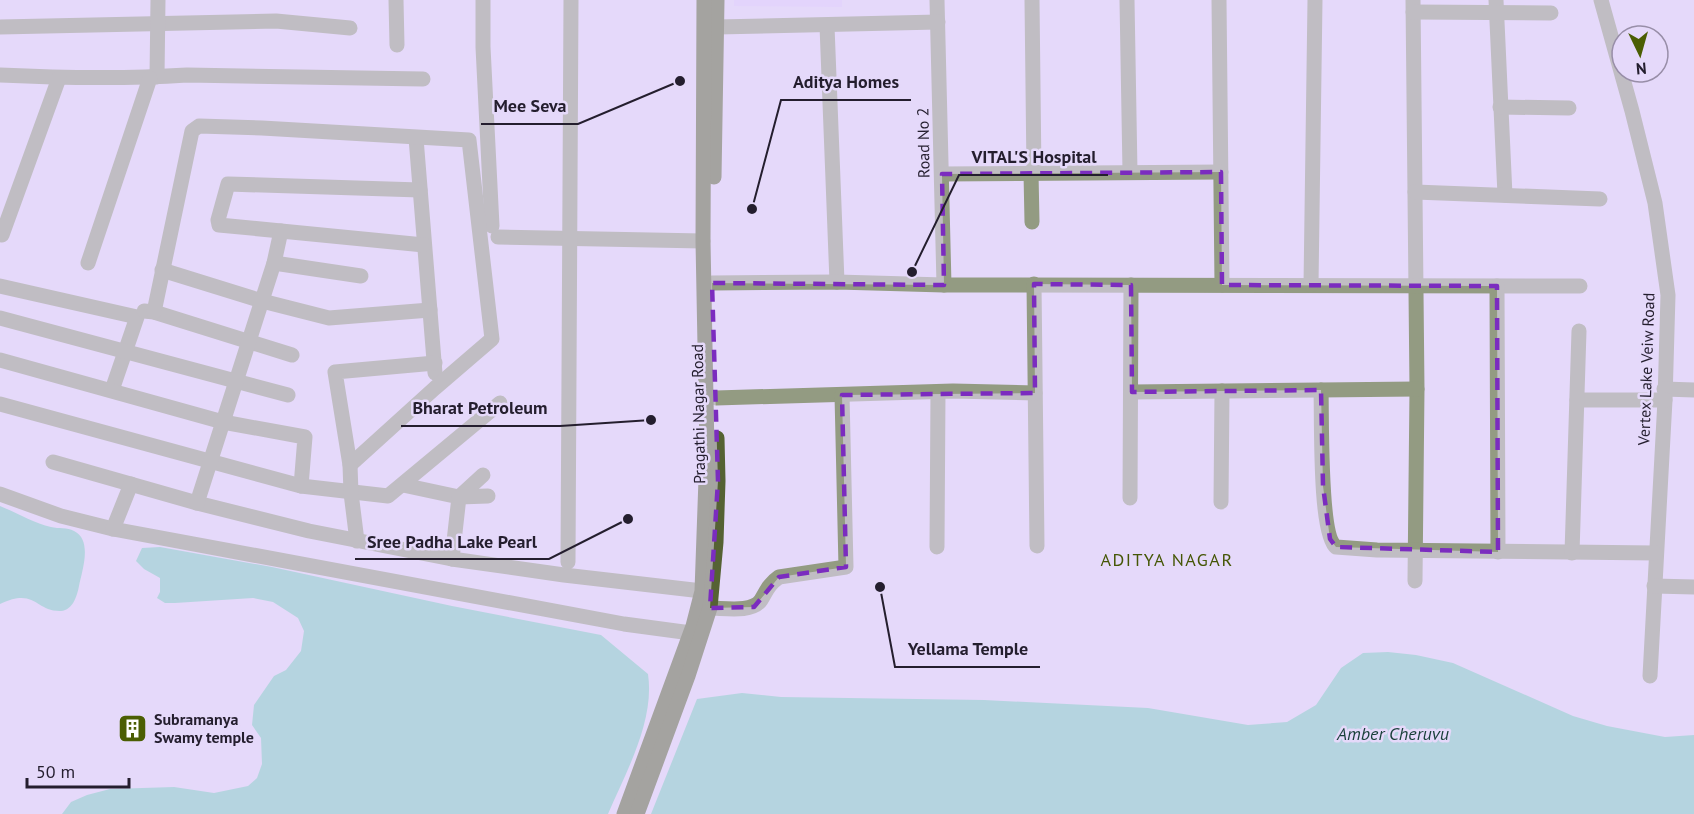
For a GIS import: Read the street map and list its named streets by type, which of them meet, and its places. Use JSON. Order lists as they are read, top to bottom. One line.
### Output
{"streets":{"main road":["Pragathi Nagar Road"],"street":["Road No 2","Vertex Lake Veiw Road"]},"districts":["ADITYA NAGAR"],"water":["Amber Cheruvu"],"places":{"other":["Mee Seva","Aditya Homes","VITAL'S Hospital","Bharat Petroleum","Sree Padha Lake Pearl","Yellama Temple"],"building":["Subramanya Swamy temple"]},"scale_bar":"50 m","north":"bottom"}
